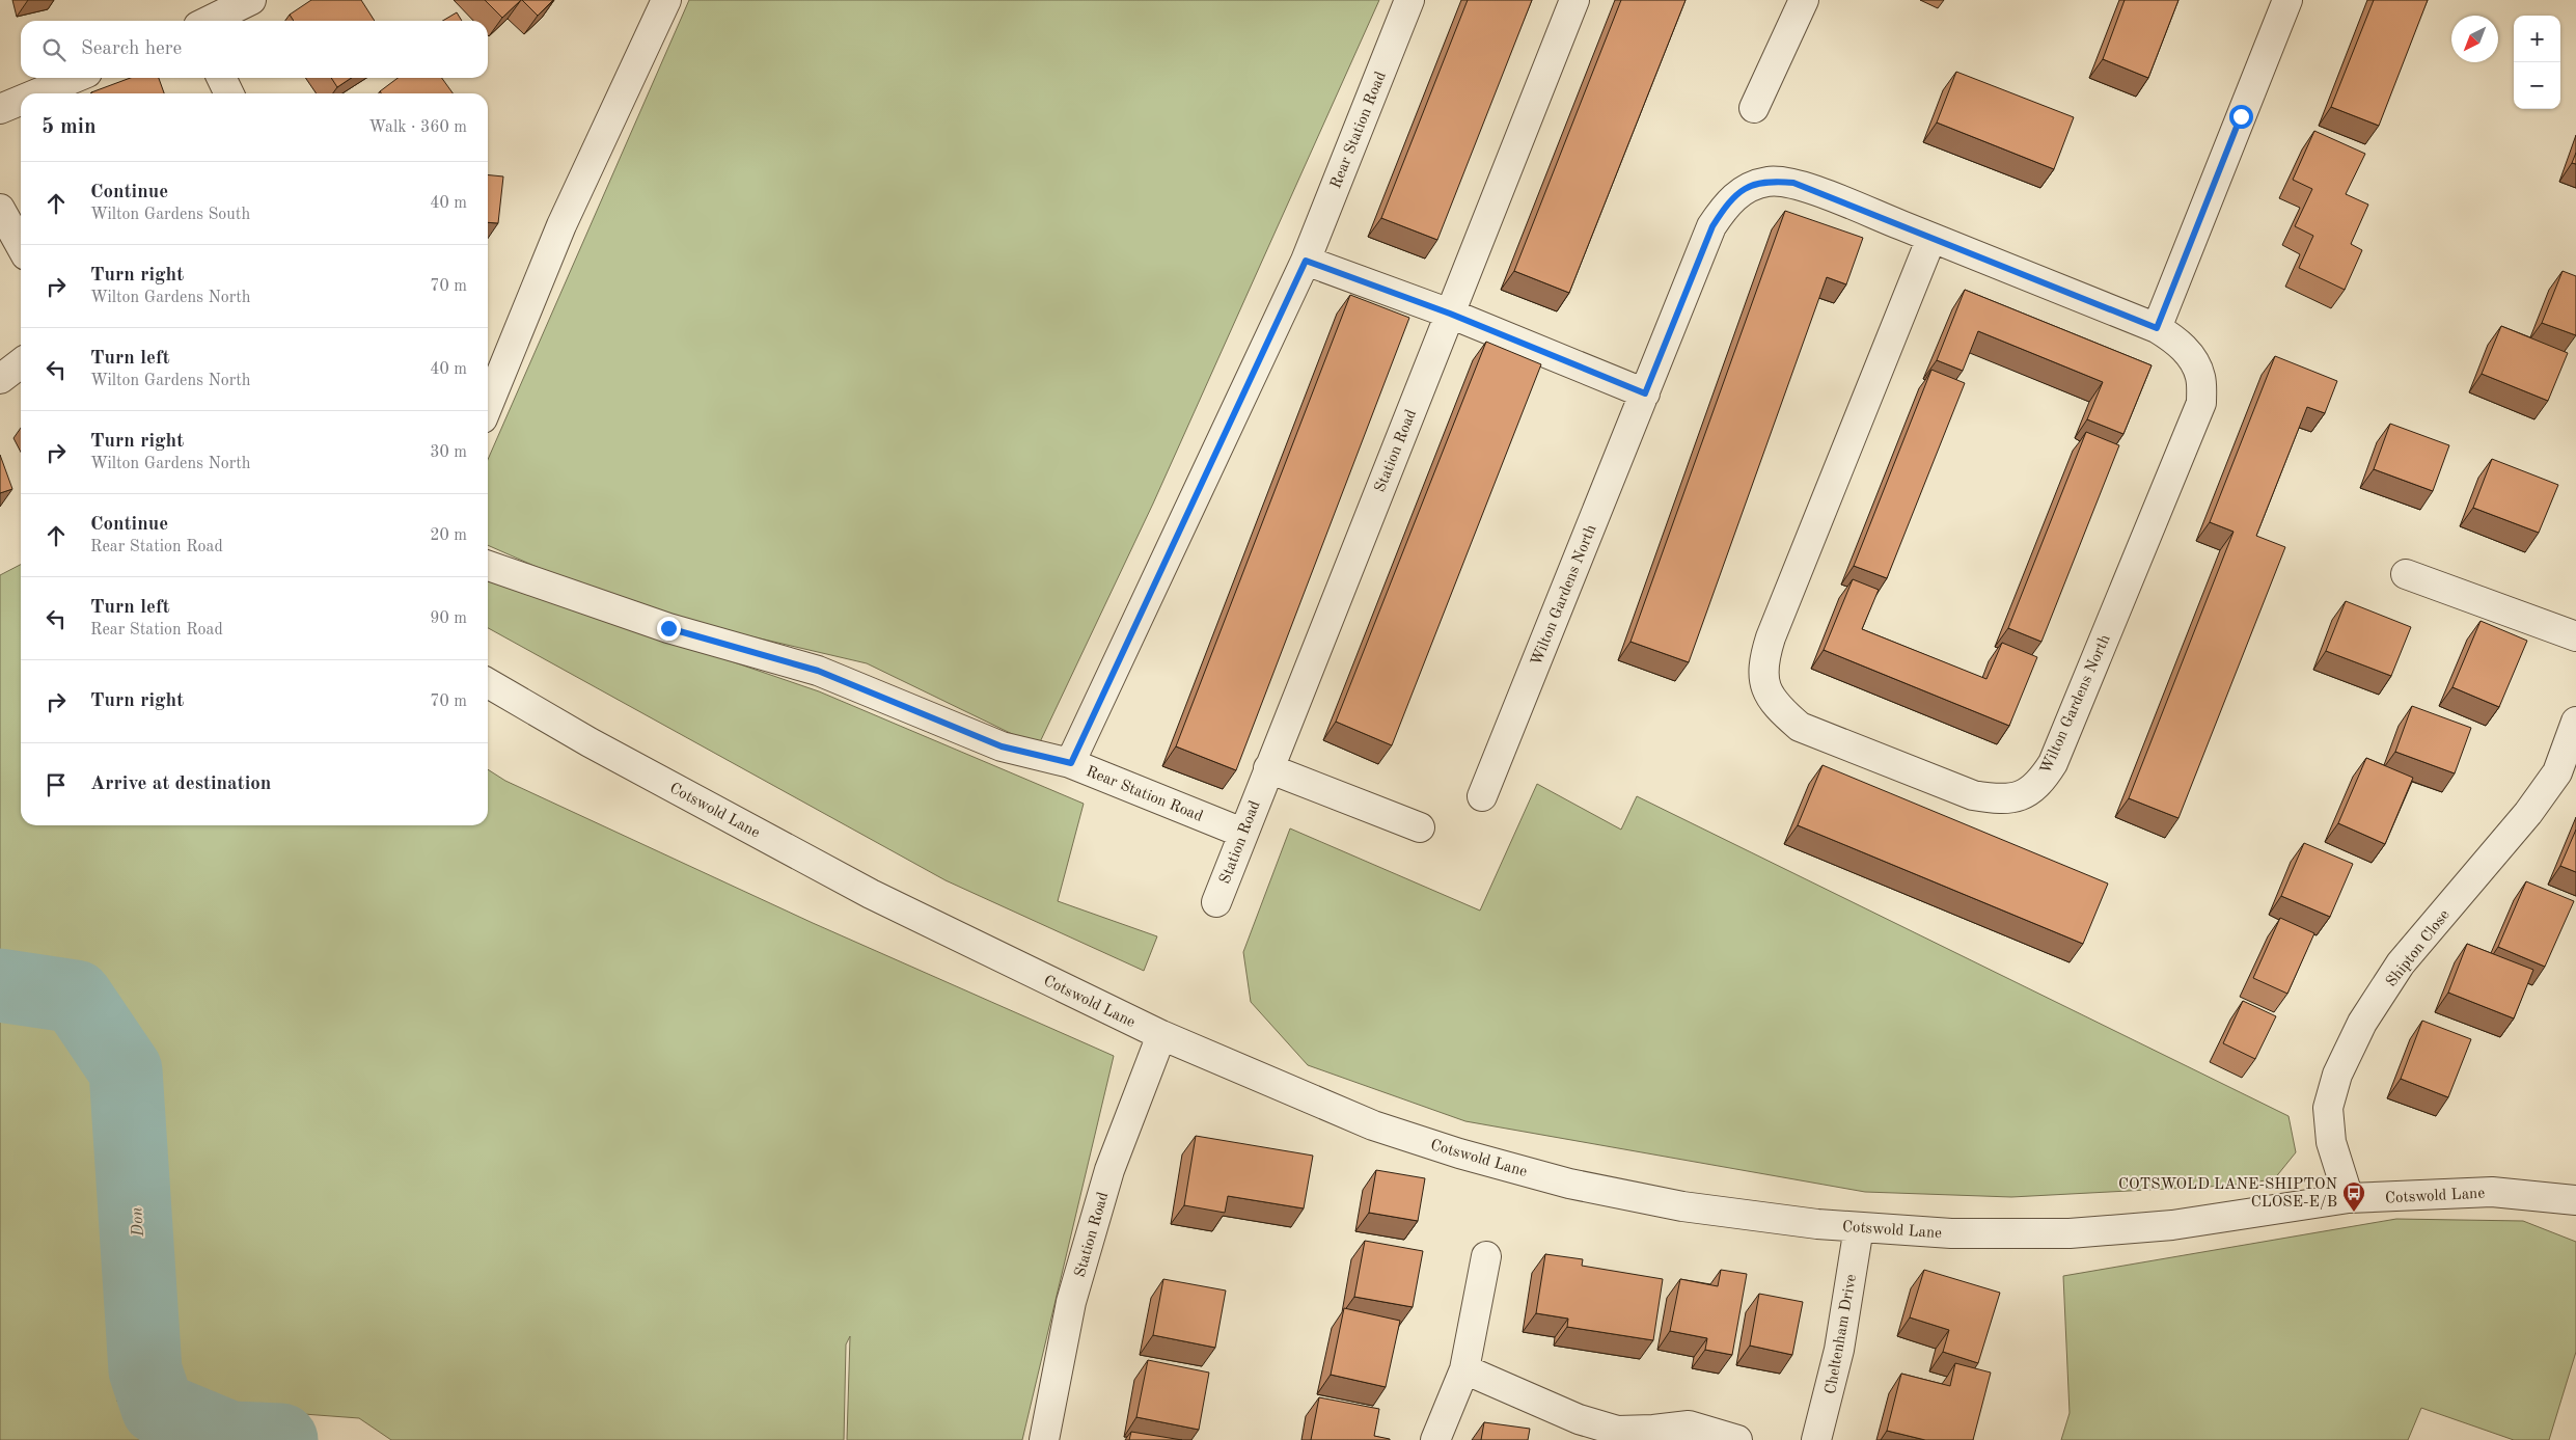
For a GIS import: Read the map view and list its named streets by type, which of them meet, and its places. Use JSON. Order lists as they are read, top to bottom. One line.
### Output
{"streets":{"street":["Rear Station Road","Station Road","Wilton Gardens North","Cotswold Lane","Shipton Close","Cheltenham Drive"]},"crossings":[["Rear Station Road","Station Road"],["Station Road","Cotswold Lane"],["Cotswold Lane","Shipton Close"],["Cotswold Lane","Cheltenham Drive"]],"water":["Don"],"places":{"bus stop":["COTSWOLD LANE-SHIPTON CLOSE-E/B"]},"north":"bottom left","page":{"map_buttons":["+","−"],"search":"Search here","heading":["5 min","Walk · 360 m"],"list":[["Continue","Wilton Gardens South","40 m"],["Turn right","Wilton Gardens North","70 m"],["Turn left","Wilton Gardens North","40 m"],["Turn right","Wilton Gardens North","30 m"],["Continue","Rear Station Road","20 m"],["Turn left","Rear Station Road","90 m"],["Turn right","70 m"],"Arrive at destination"]}}
